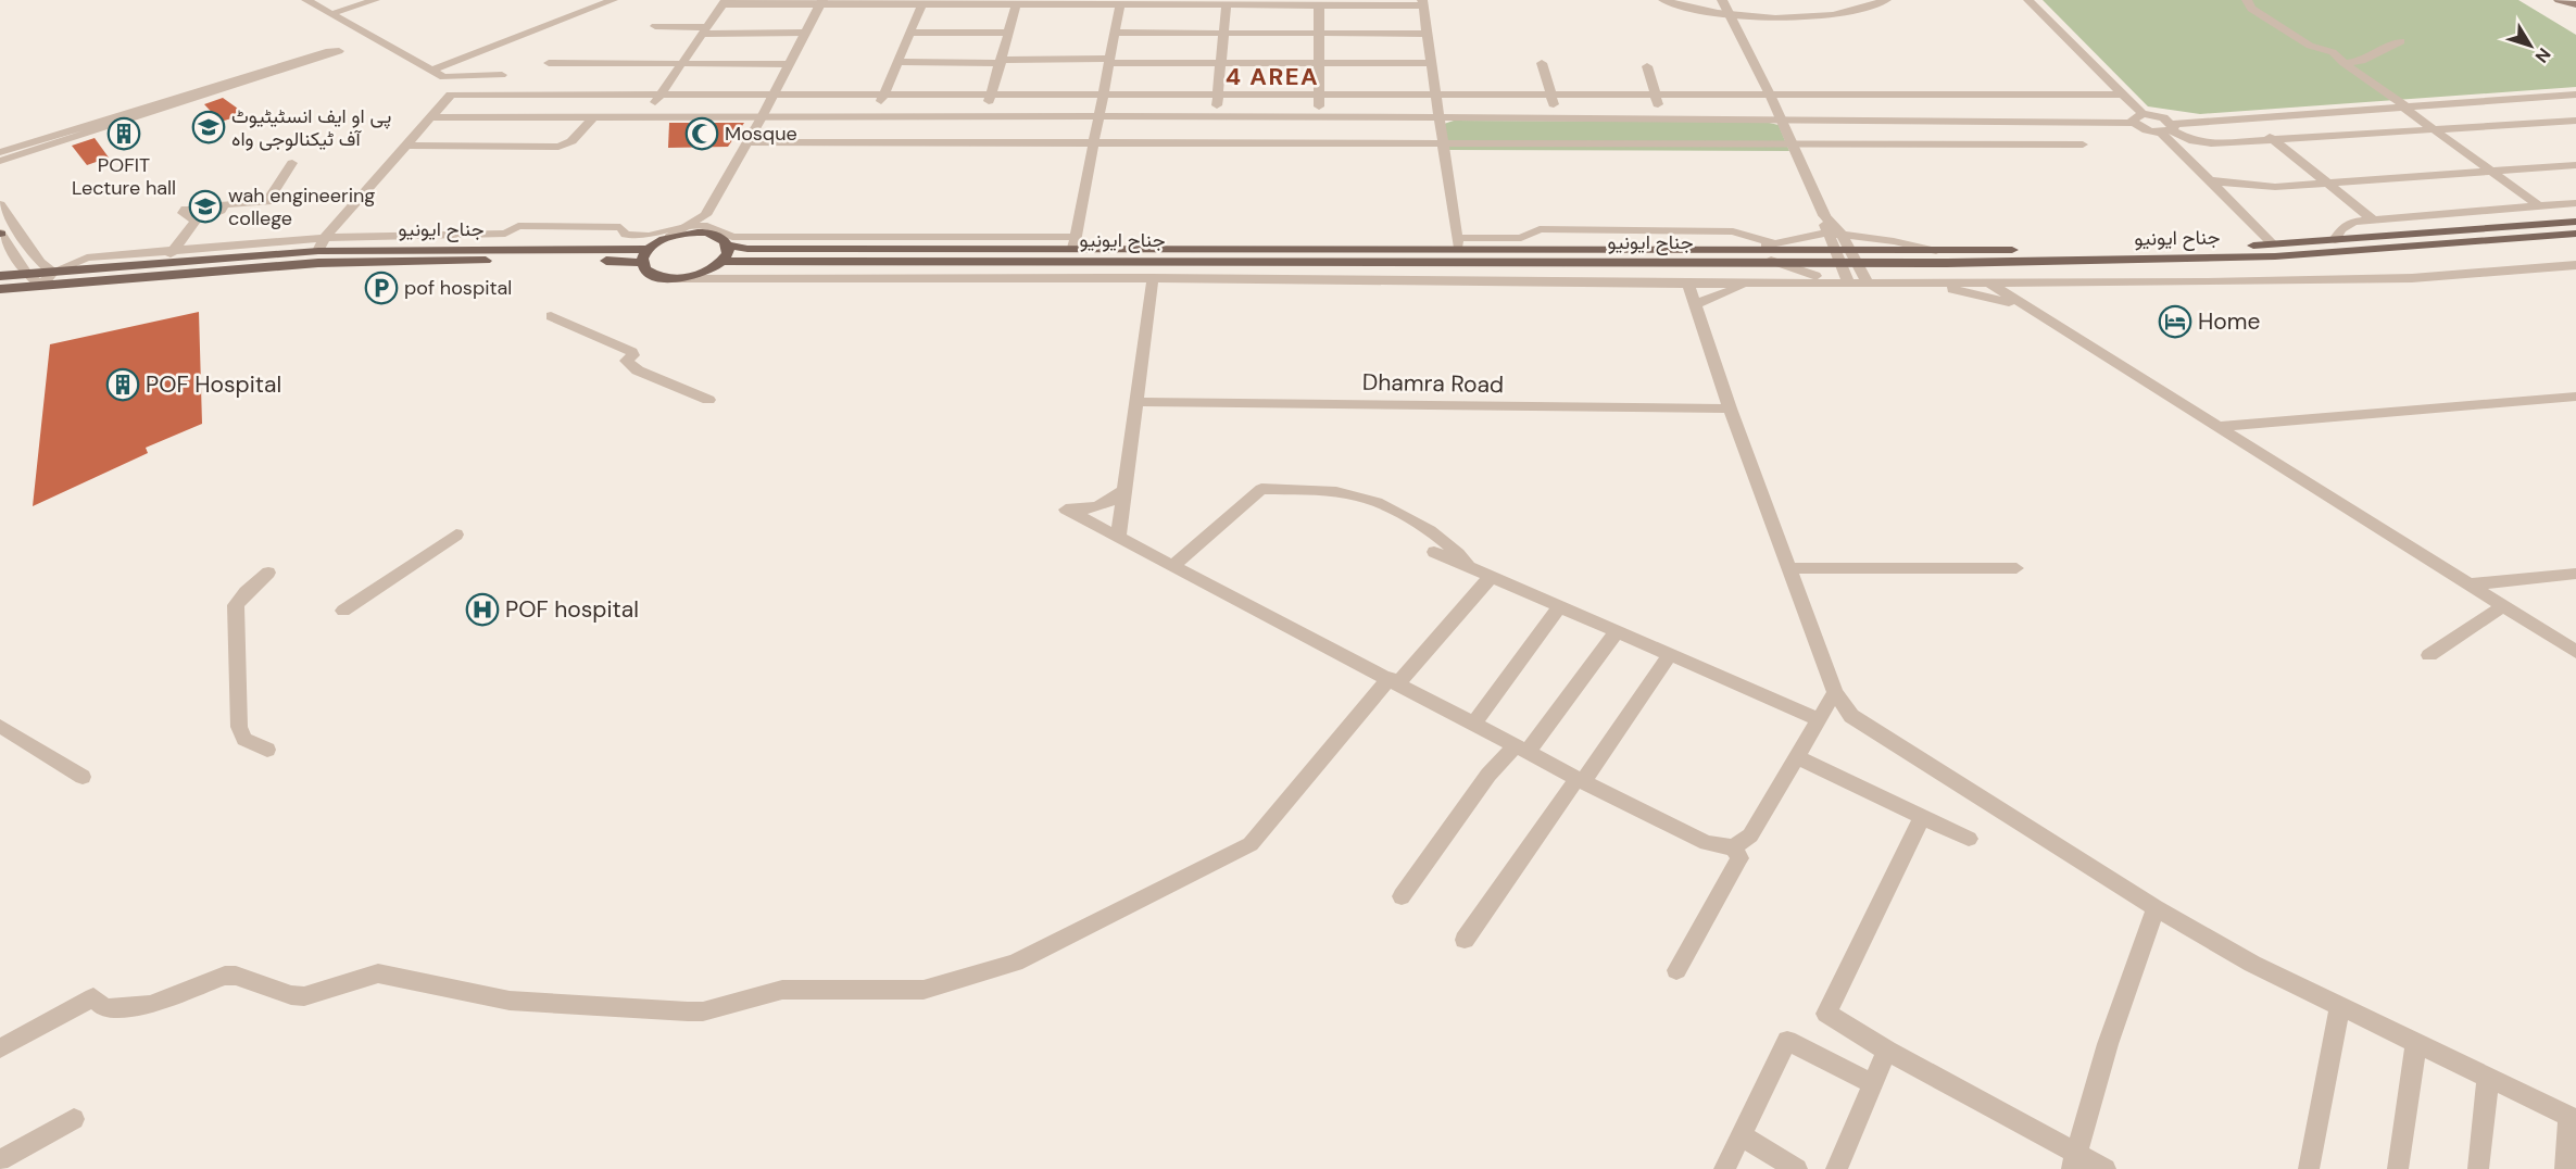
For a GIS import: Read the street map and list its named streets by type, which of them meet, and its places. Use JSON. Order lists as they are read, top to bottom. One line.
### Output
{"streets":{"main road":["جناح ایونیو"],"street":["Dhamra Road"]},"districts":["4 AREA"],"places":{"school or university":["پی او ایف انسٹیٹیوٹ آف ٹیکنالوجی واہ","wah engineering college"],"building":["POFIT Lecture hall","POF Hospital"],"mosque":["Mosque"],"parking":["pof hospital"],"hotel":["Home"],"hospital":["POF hospital"]},"north":"bottom right"}
